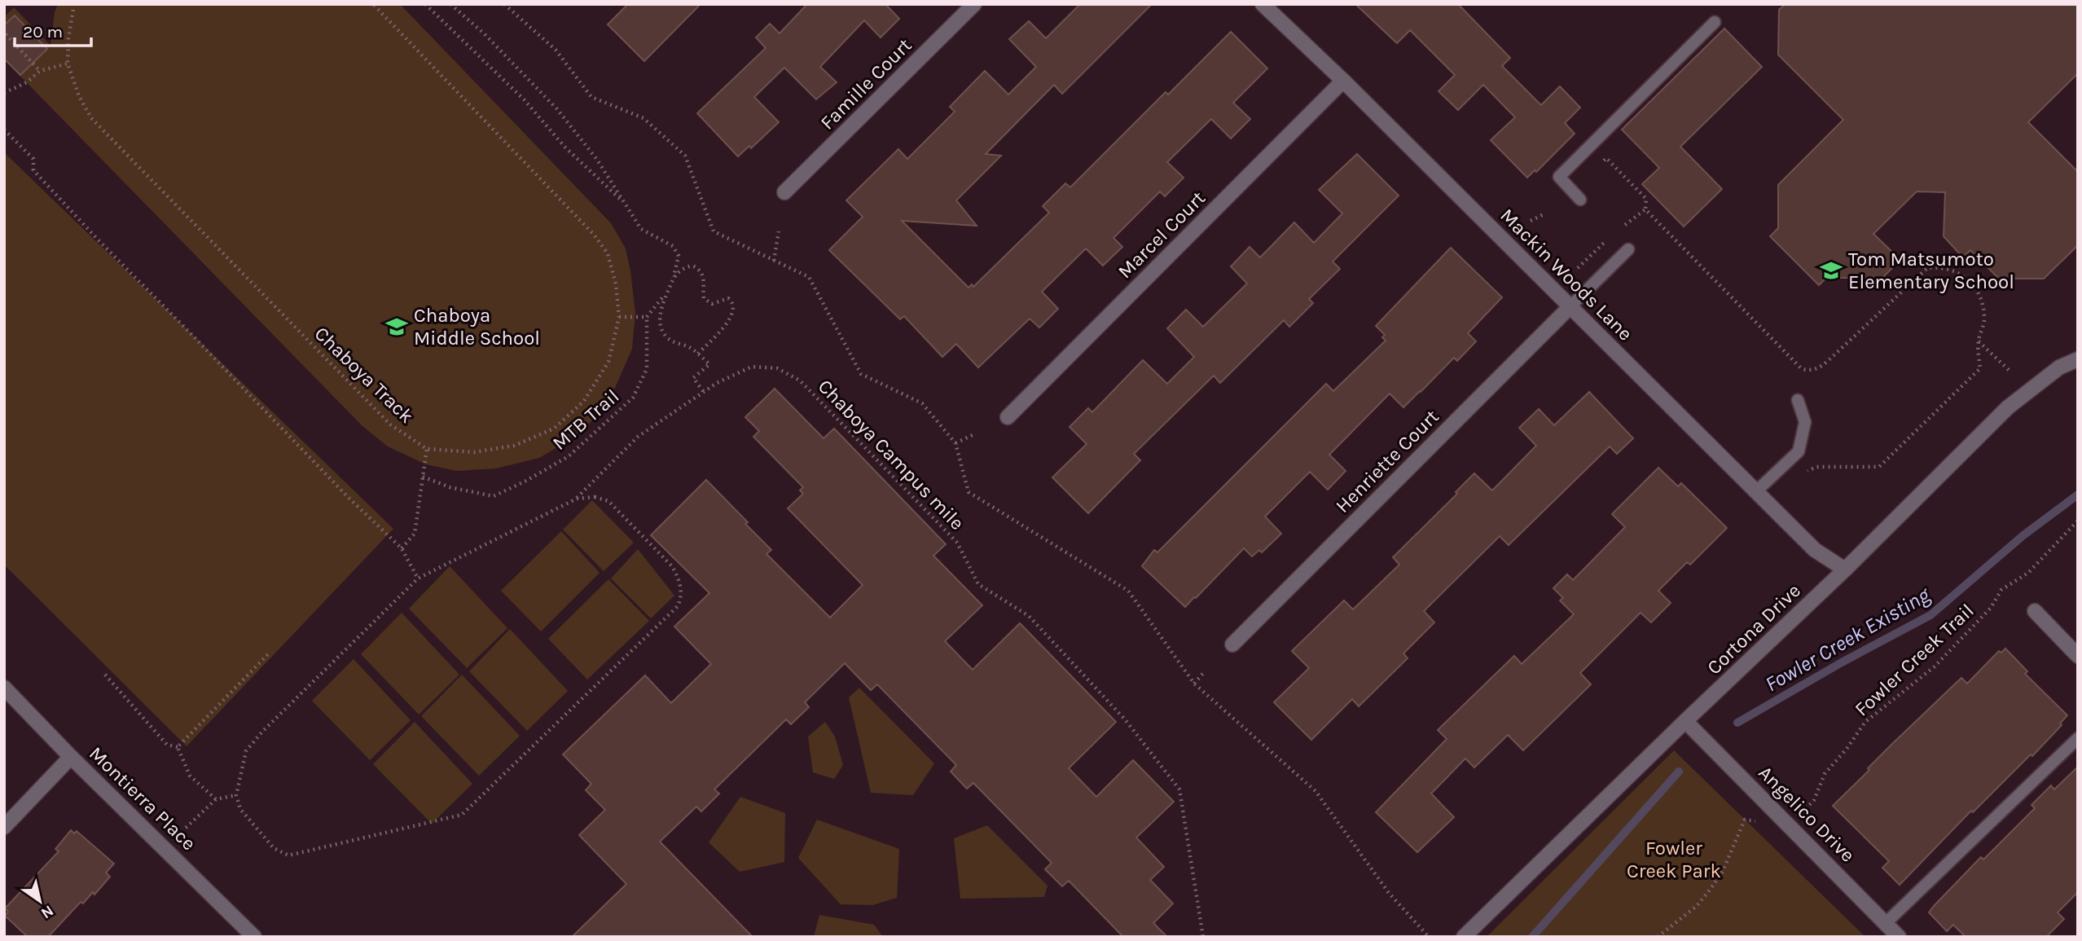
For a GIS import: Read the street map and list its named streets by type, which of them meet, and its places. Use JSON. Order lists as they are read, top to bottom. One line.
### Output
{"streets":{"street":["Famille Court","Marcel Court","Mackin Woods Lane","Henriette Court","Cortona Drive","Montierra Place","Angelico Drive"],"path":["Chaboya Track","MTB Trail","Chaboya Campus mile","Fowler Creek Trail"]},"crossings":[["Marcel Court","Mackin Woods Lane"],["Mackin Woods Lane","Henriette Court"],["Mackin Woods Lane","Cortona Drive"],["Cortona Drive","Angelico Drive"]],"water":["Fowler Creek Existing"],"parks":["Fowler Creek Park"],"places":{"school or university":["Tom Matsumoto Elementary School","Chaboya Middle School"]},"scale_bar":"20 m","north":"bottom right"}
